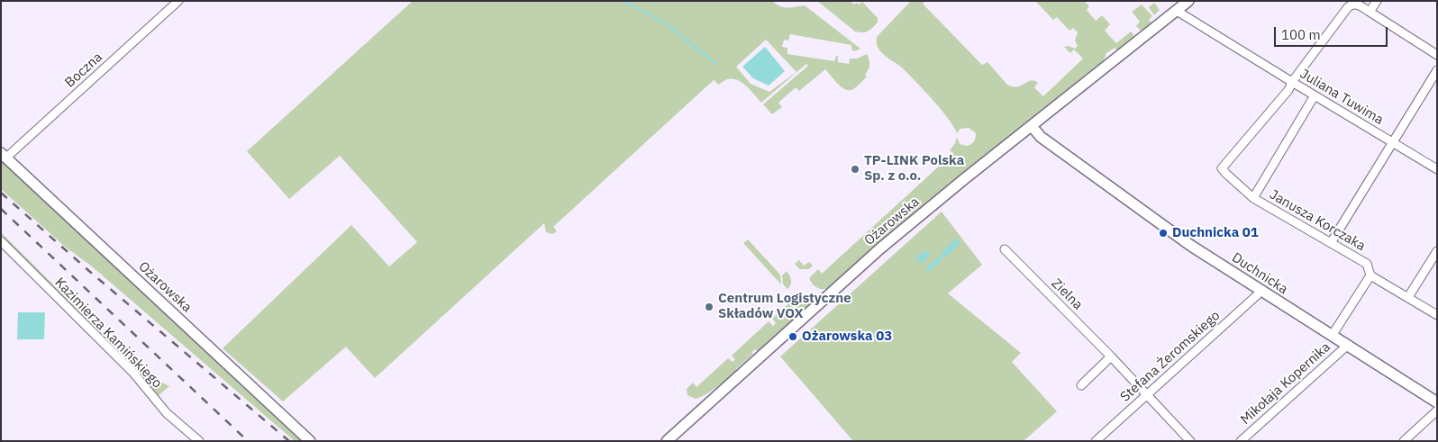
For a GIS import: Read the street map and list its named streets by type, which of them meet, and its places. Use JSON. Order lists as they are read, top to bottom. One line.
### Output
{"streets":{"main road":["Ożarowska","Duchnicka"],"street":["Boczna","Juliana Tuwima","Janusza Korczaka","Zielna","Kazimierza Kamińskiego","Stefana Żeromskiego","Mikołaja Kopernika"]},"crossings":[["Boczna","Ożarowska"],["Juliana Tuwima","Janusza Korczaka"],["Juliana Tuwima","Ożarowska"],["Ożarowska","Duchnicka"],["Duchnicka","Stefana Żeromskiego"],["Duchnicka","Mikołaja Kopernika"],["Zielna","Stefana Żeromskiego"]],"places":["TP-LINK Polska Sp. z o.o.","Duchnicka 01","Centrum Logistyczne Składów VOX","Ożarowska 03"],"scale_bar":"100 m"}
